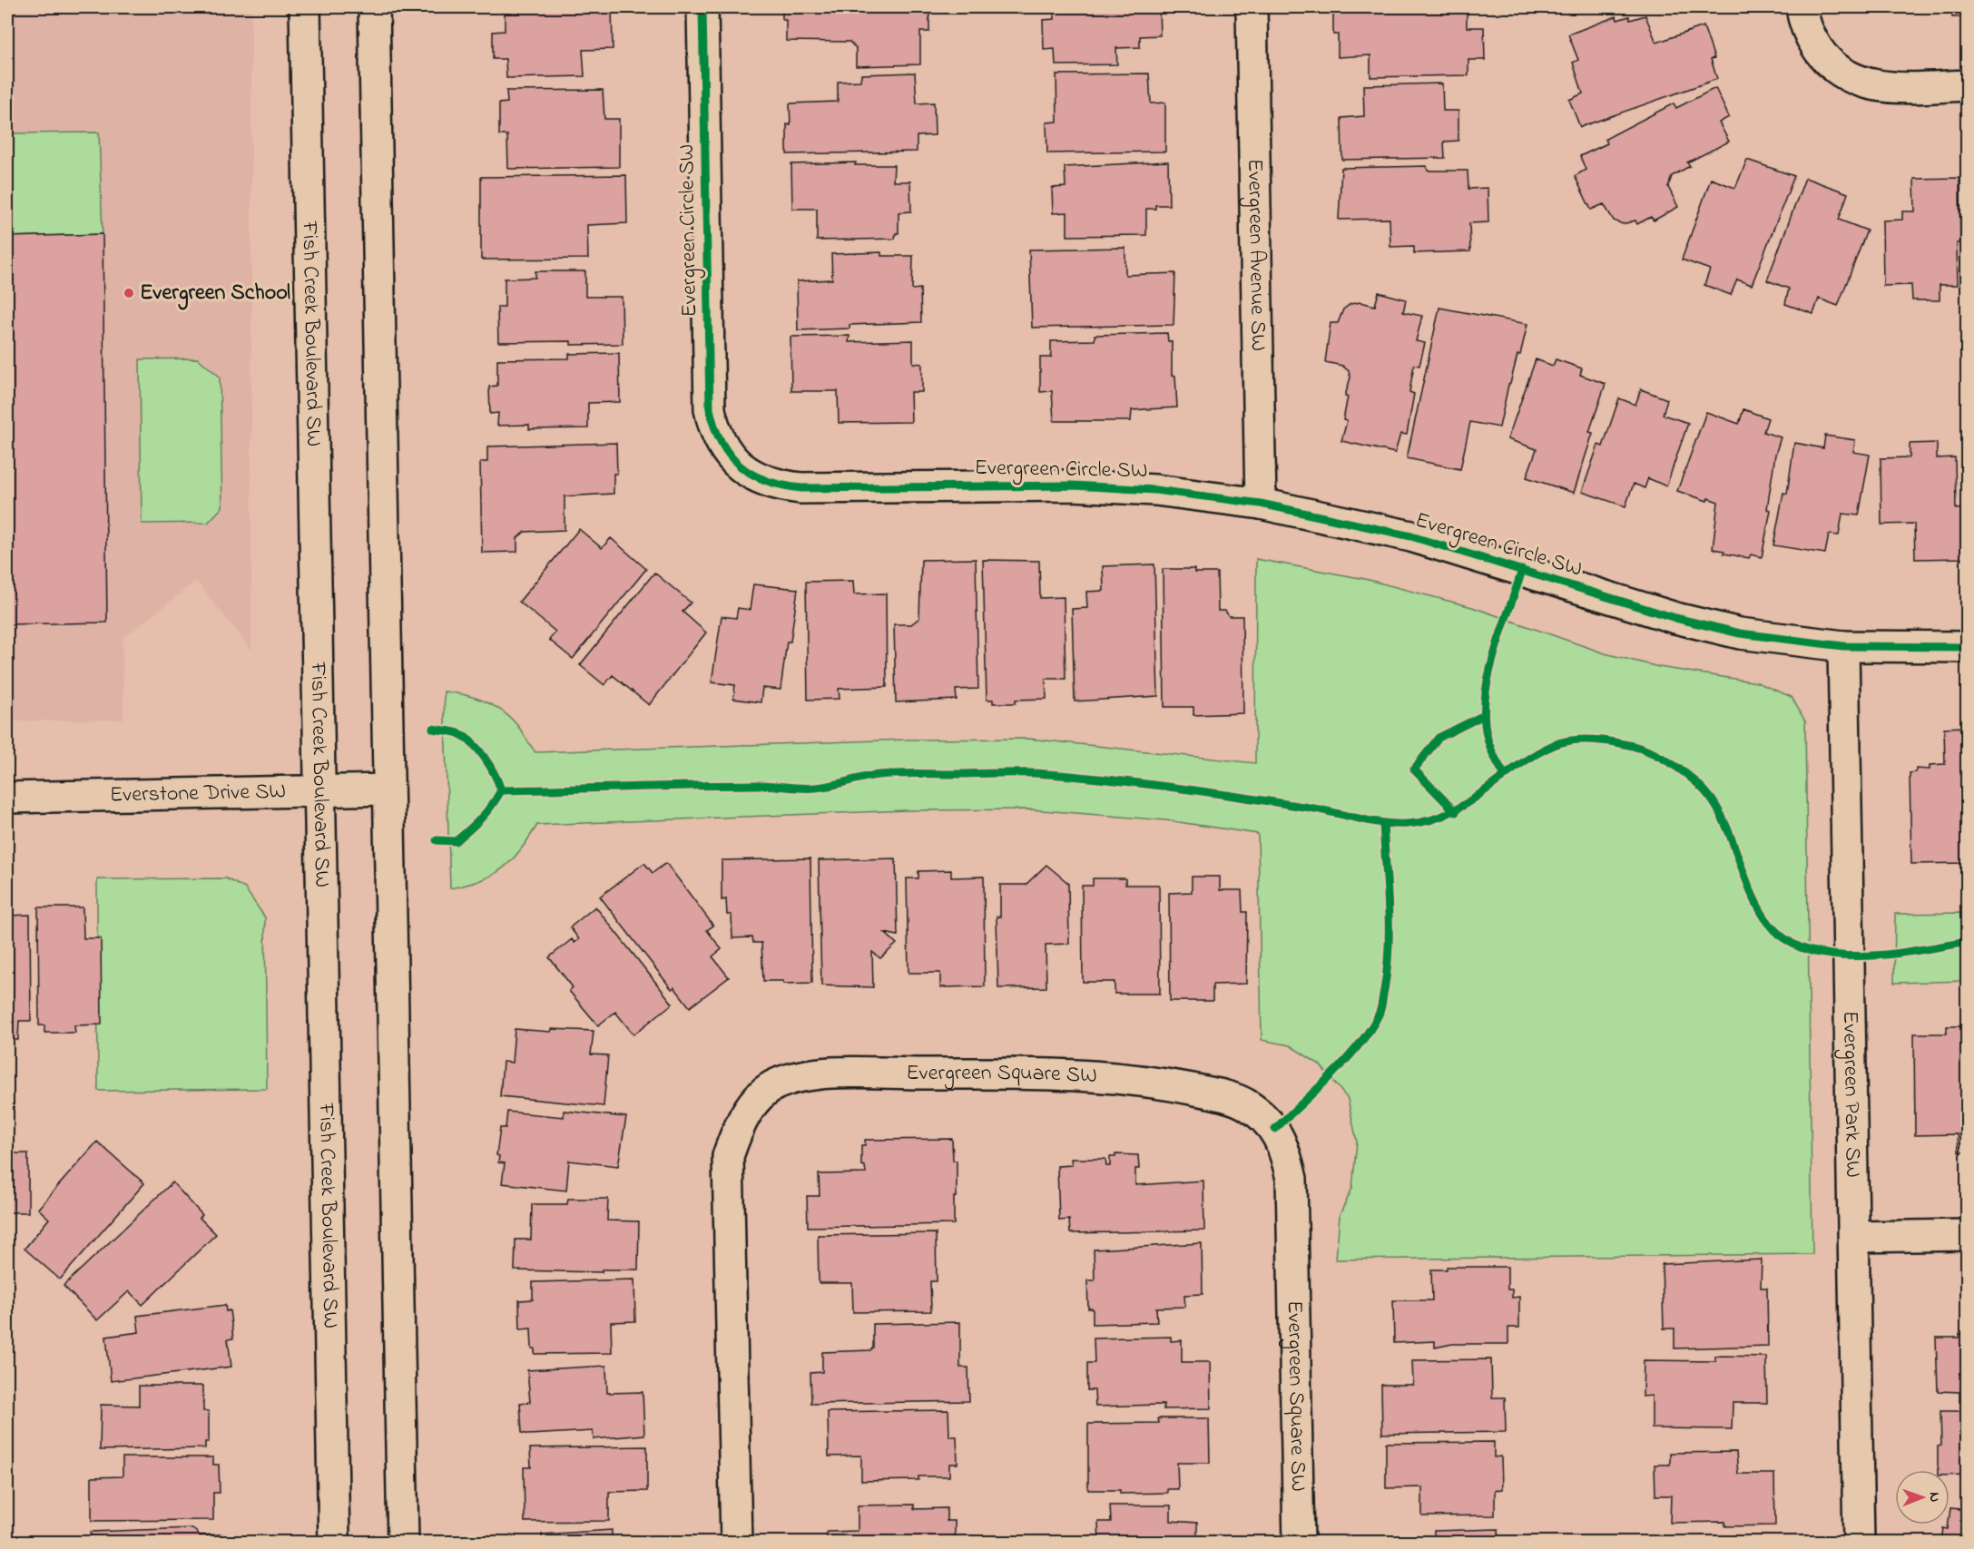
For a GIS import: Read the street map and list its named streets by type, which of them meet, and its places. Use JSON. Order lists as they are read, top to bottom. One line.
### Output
{"streets":{"street":["Evergreen Circle SW","Evergreen Avenue SW","Fish Creek Boulevard SW","Everstone Drive SW","Evergreen Square SW","Evergreen Park SW"]},"crossings":[["Evergreen Circle SW","Evergreen Avenue SW"],["Evergreen Circle SW","Evergreen Park SW"],["Fish Creek Boulevard SW","Everstone Drive SW"]],"places":["Evergreen School"],"north":"right"}
